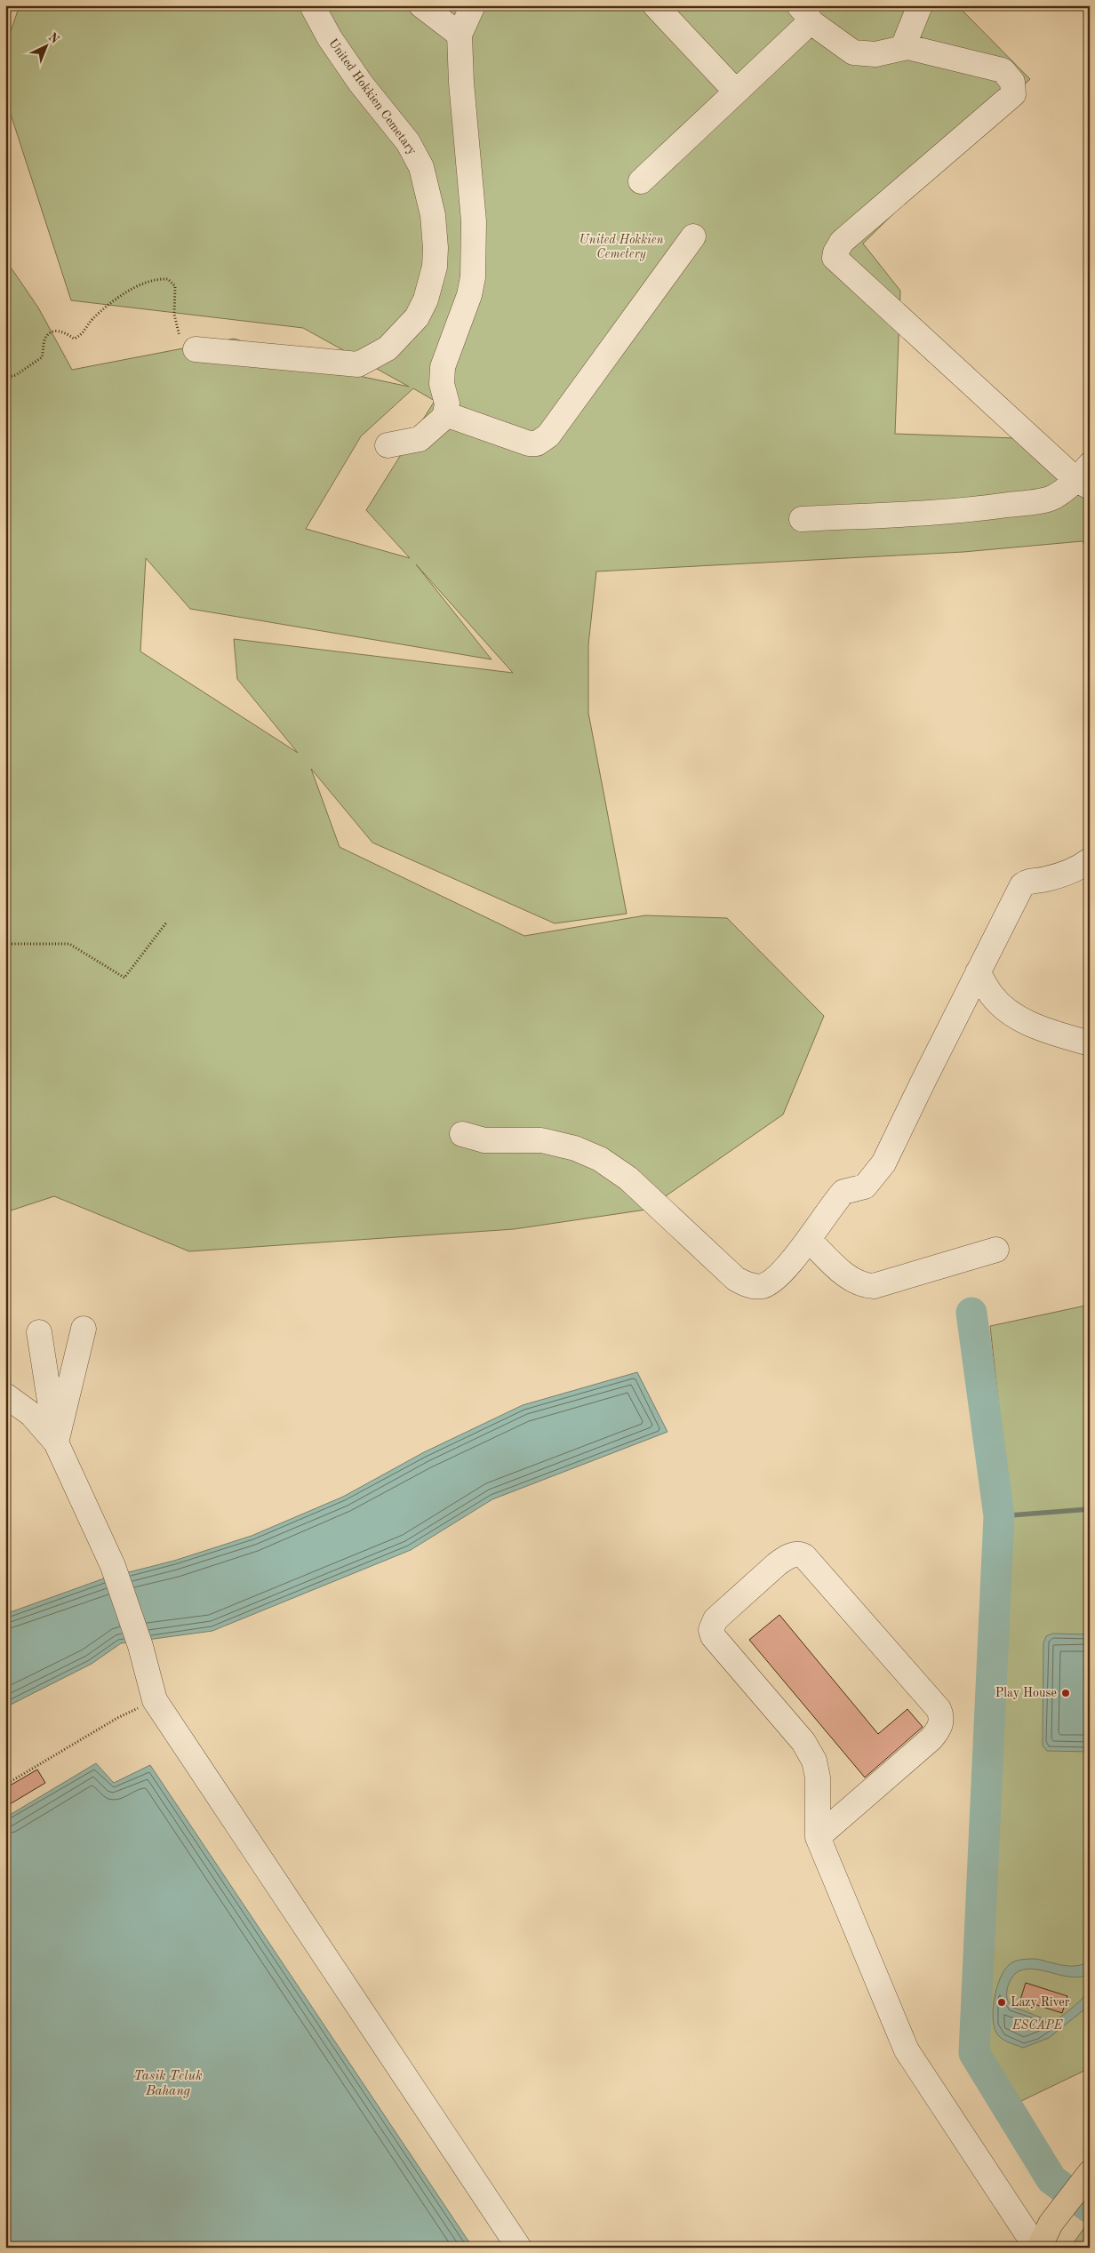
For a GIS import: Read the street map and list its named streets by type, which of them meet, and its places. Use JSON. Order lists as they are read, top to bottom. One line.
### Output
{"streets":{"street":["United Hokkien Cemetary"]},"water":["Tasik Teluk Bahang"],"parks":["United Hokkien Cemetery","ESCAPE"],"places":["Play House","Lazy River"],"north":"top right"}
